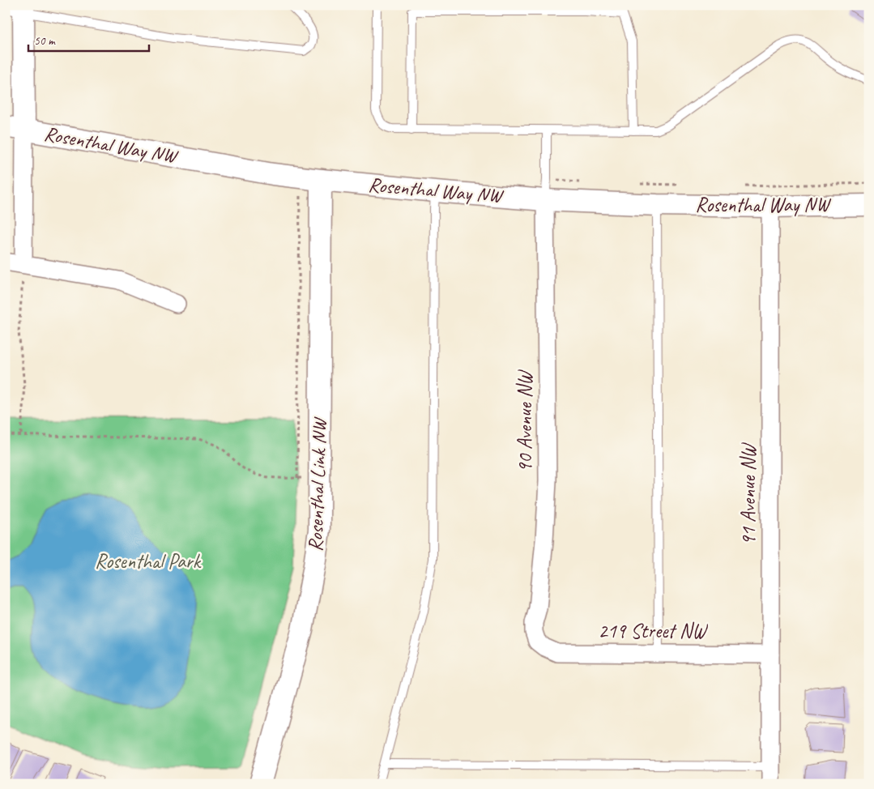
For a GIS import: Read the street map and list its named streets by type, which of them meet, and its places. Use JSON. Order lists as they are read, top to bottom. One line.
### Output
{"streets":{"street":["Rosenthal Way NW","90 Avenue NW","Rosenthal Link NW","91 Avenue NW","219 Street NW"]},"crossings":[["Rosenthal Way NW","90 Avenue NW"],["Rosenthal Way NW","Rosenthal Link NW"],["Rosenthal Way NW","91 Avenue NW"],["90 Avenue NW","219 Street NW"],["91 Avenue NW","219 Street NW"]],"parks":["Rosenthal Park"],"scale_bar":"50 m"}
